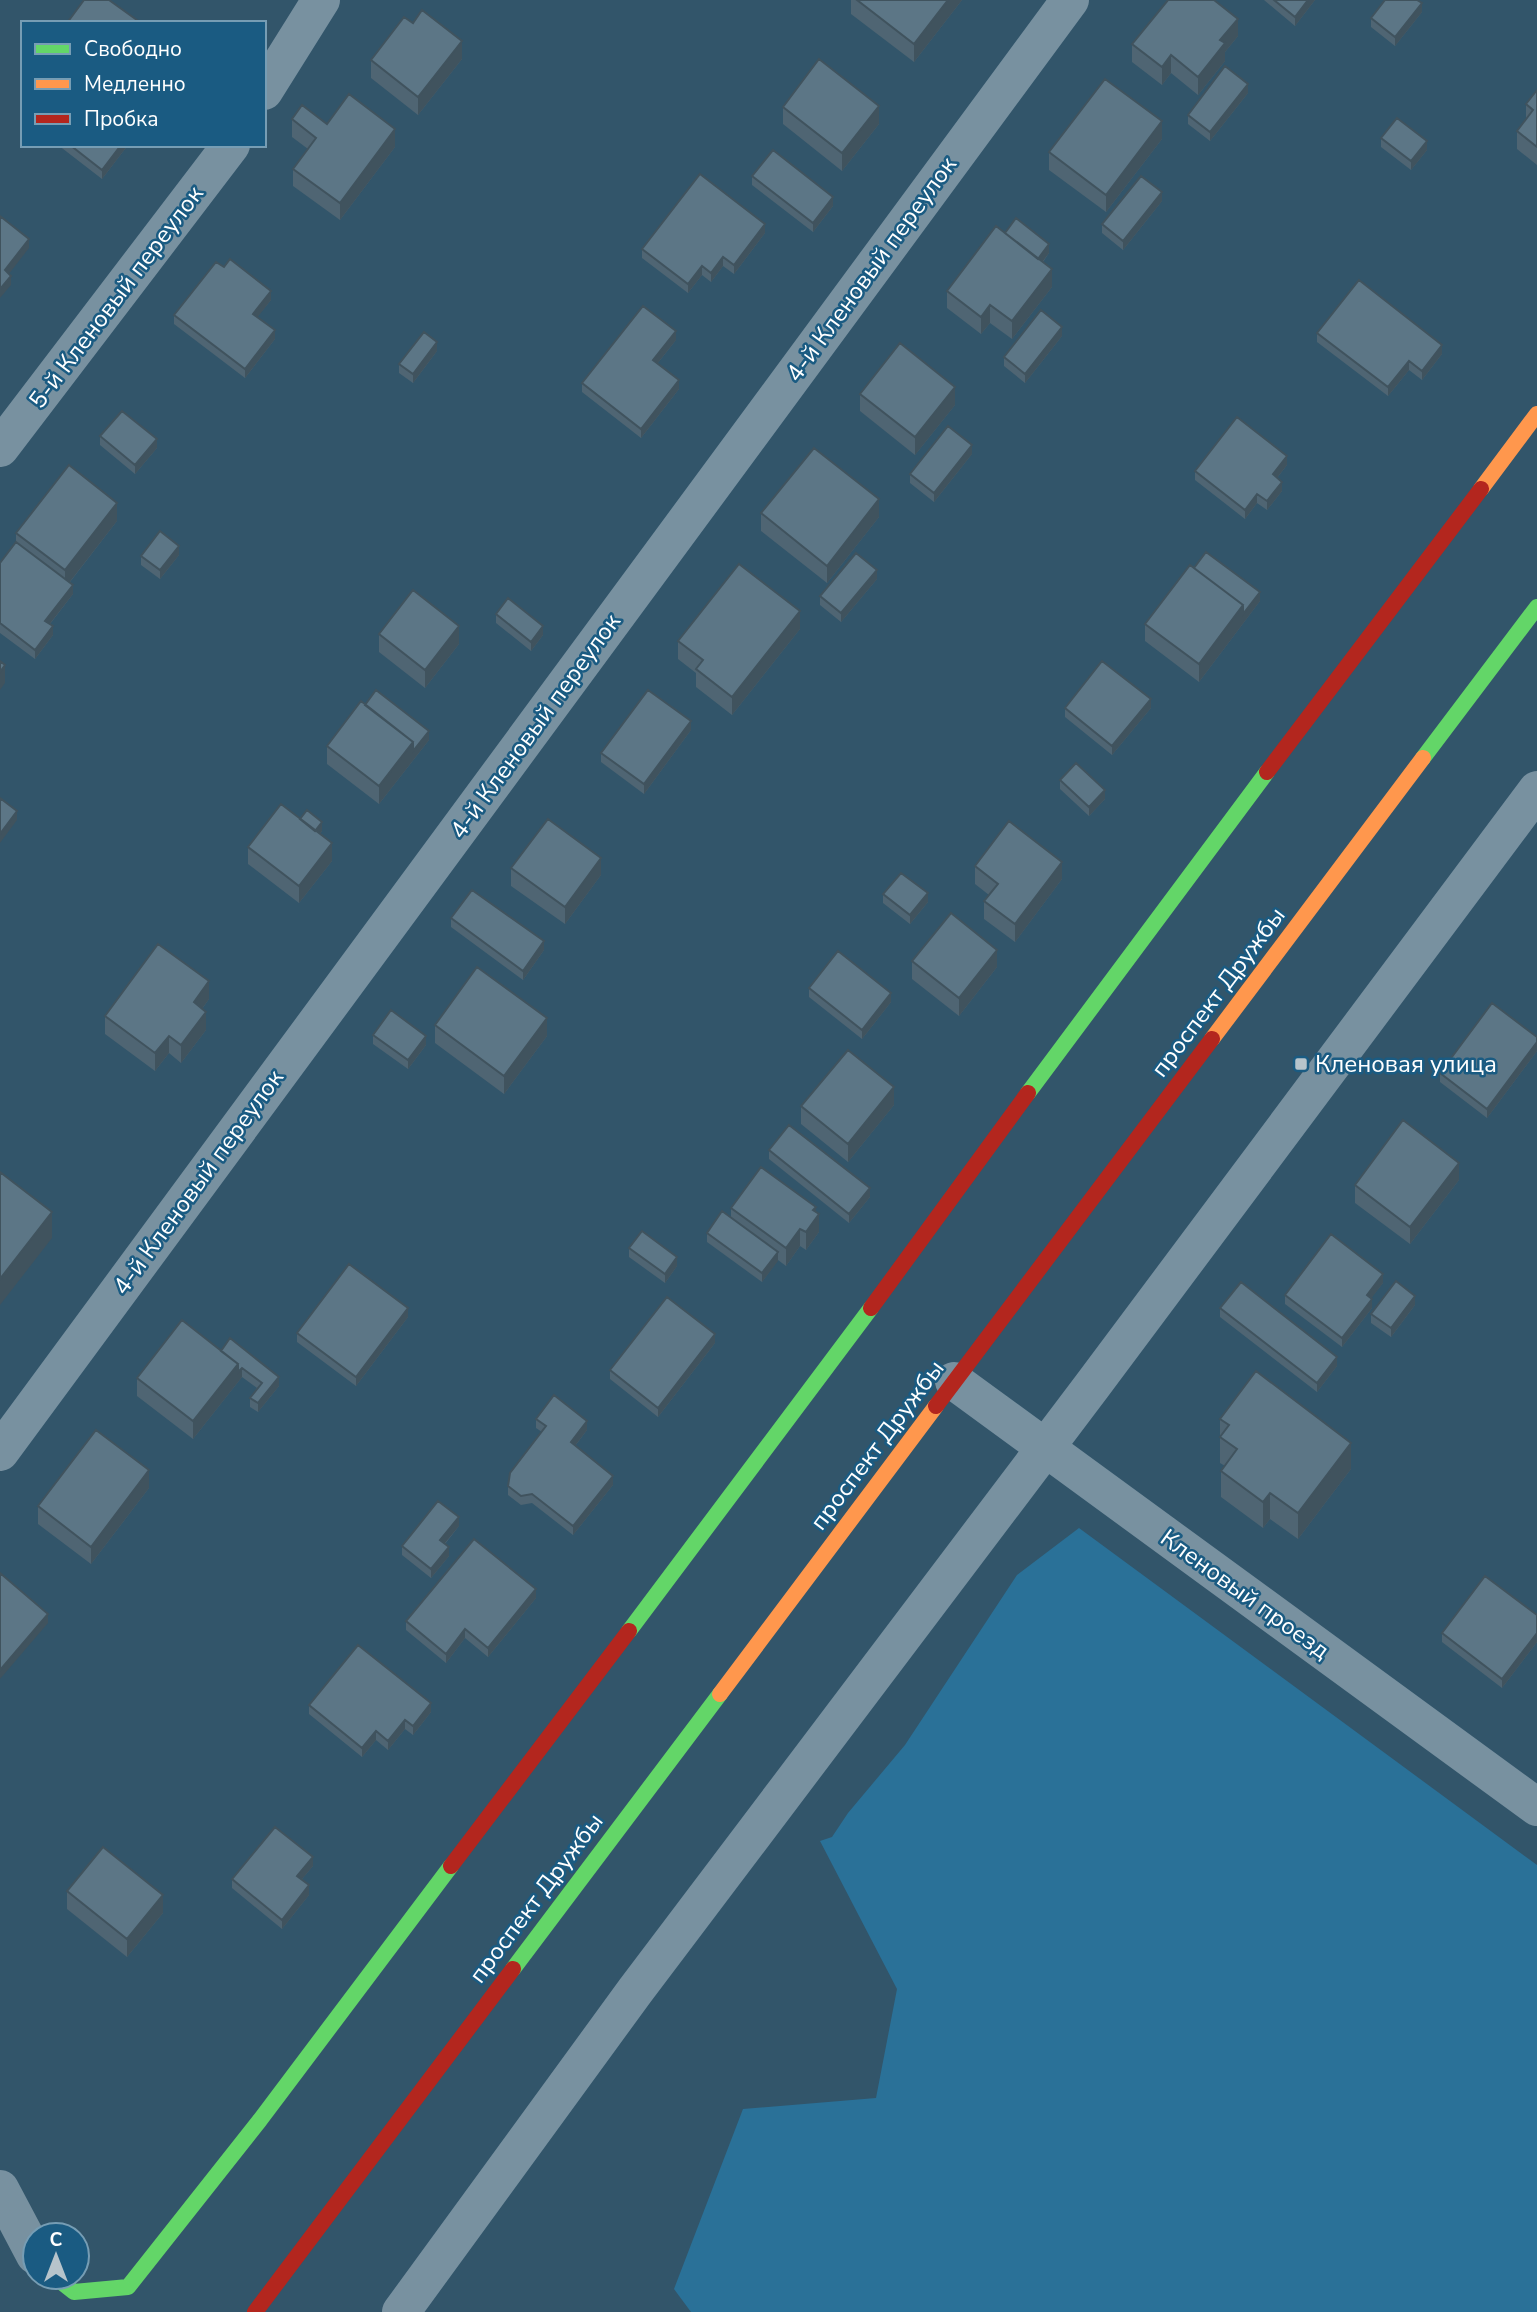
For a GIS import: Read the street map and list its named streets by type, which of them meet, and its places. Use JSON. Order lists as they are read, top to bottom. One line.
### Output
{"streets":{"street":["4-й Кленовый переулок","5-й Кленовый переулок","проспект Дружбы","Кленовый проезд"]},"crossings":[["проспект Дружбы","Кленовый проезд"]],"places":{"transit":["Кленовая улица"]},"legend":["Свободно","Медленно","Пробка"],"north":"top"}
